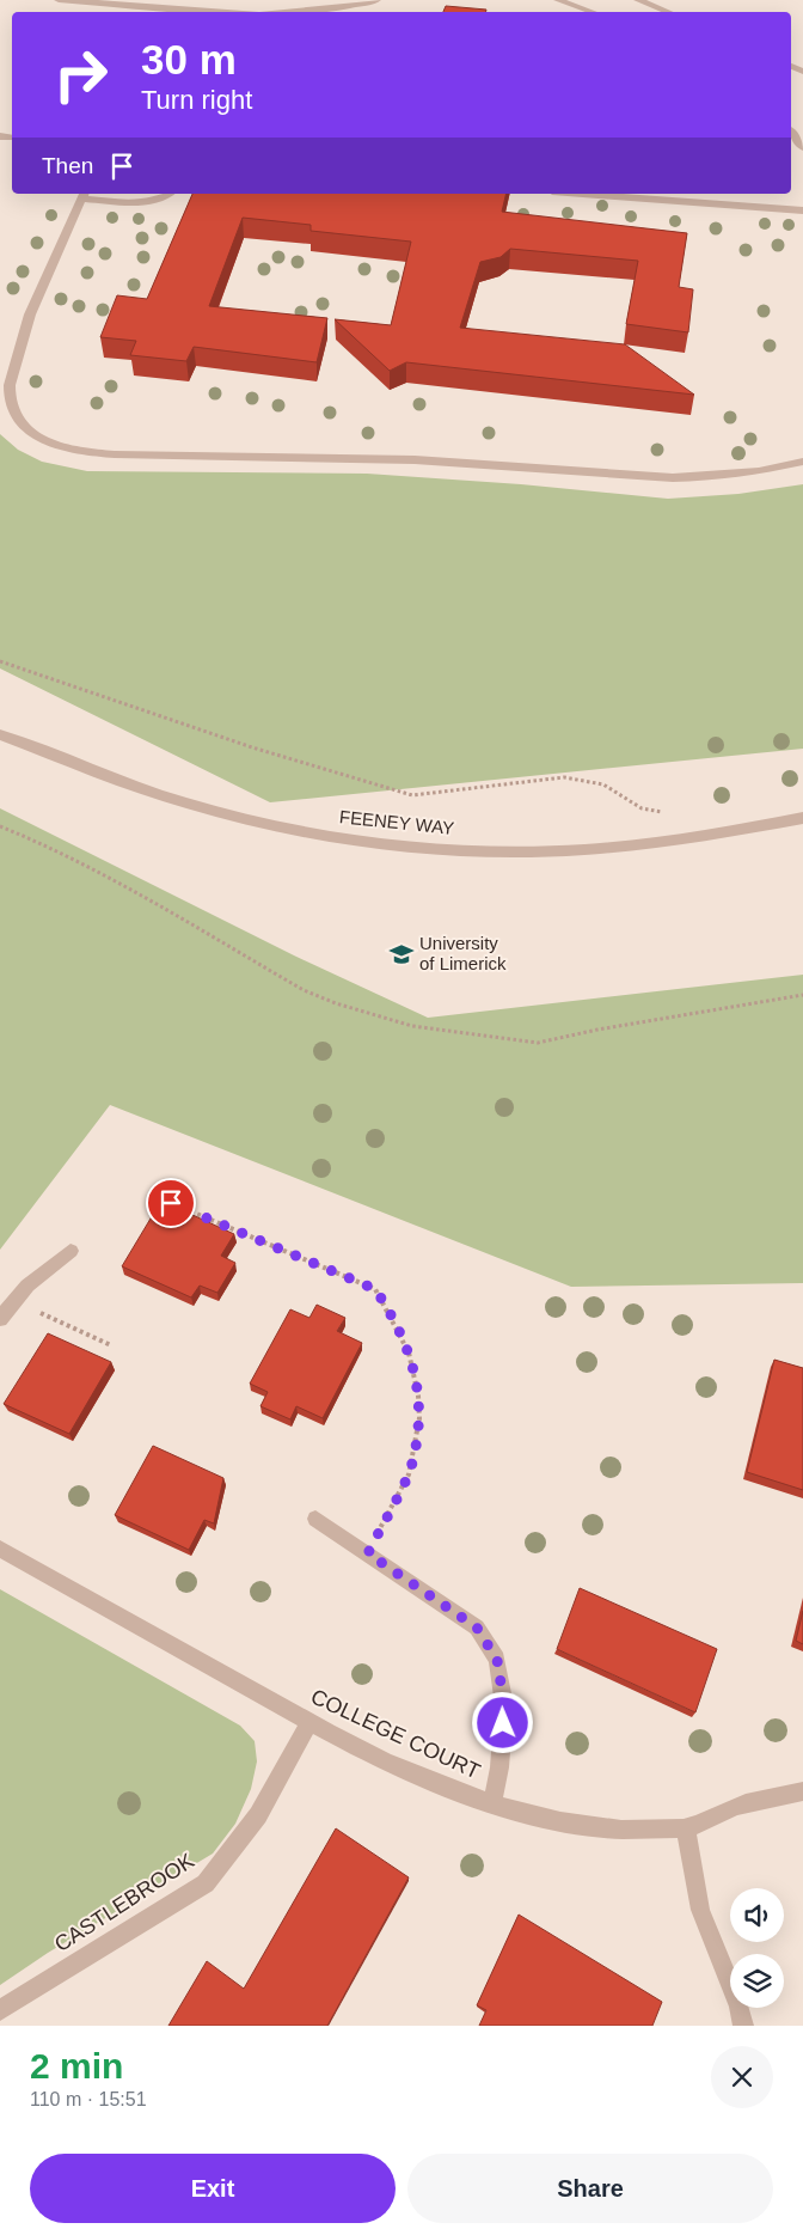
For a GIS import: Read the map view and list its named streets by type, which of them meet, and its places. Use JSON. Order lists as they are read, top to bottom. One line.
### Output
{"streets":{"street":["FEENEY WAY","COLLEGE COURT","CASTLEBROOK"]},"crossings":[["COLLEGE COURT","CASTLEBROOK"]],"places":{"school or university":["University of Limerick"]},"page":{"turn":["30 m","Turn right"],"then":"Then","heading":["2 min","110 m · 15:51"],"buttons":["Exit","Share"]}}
